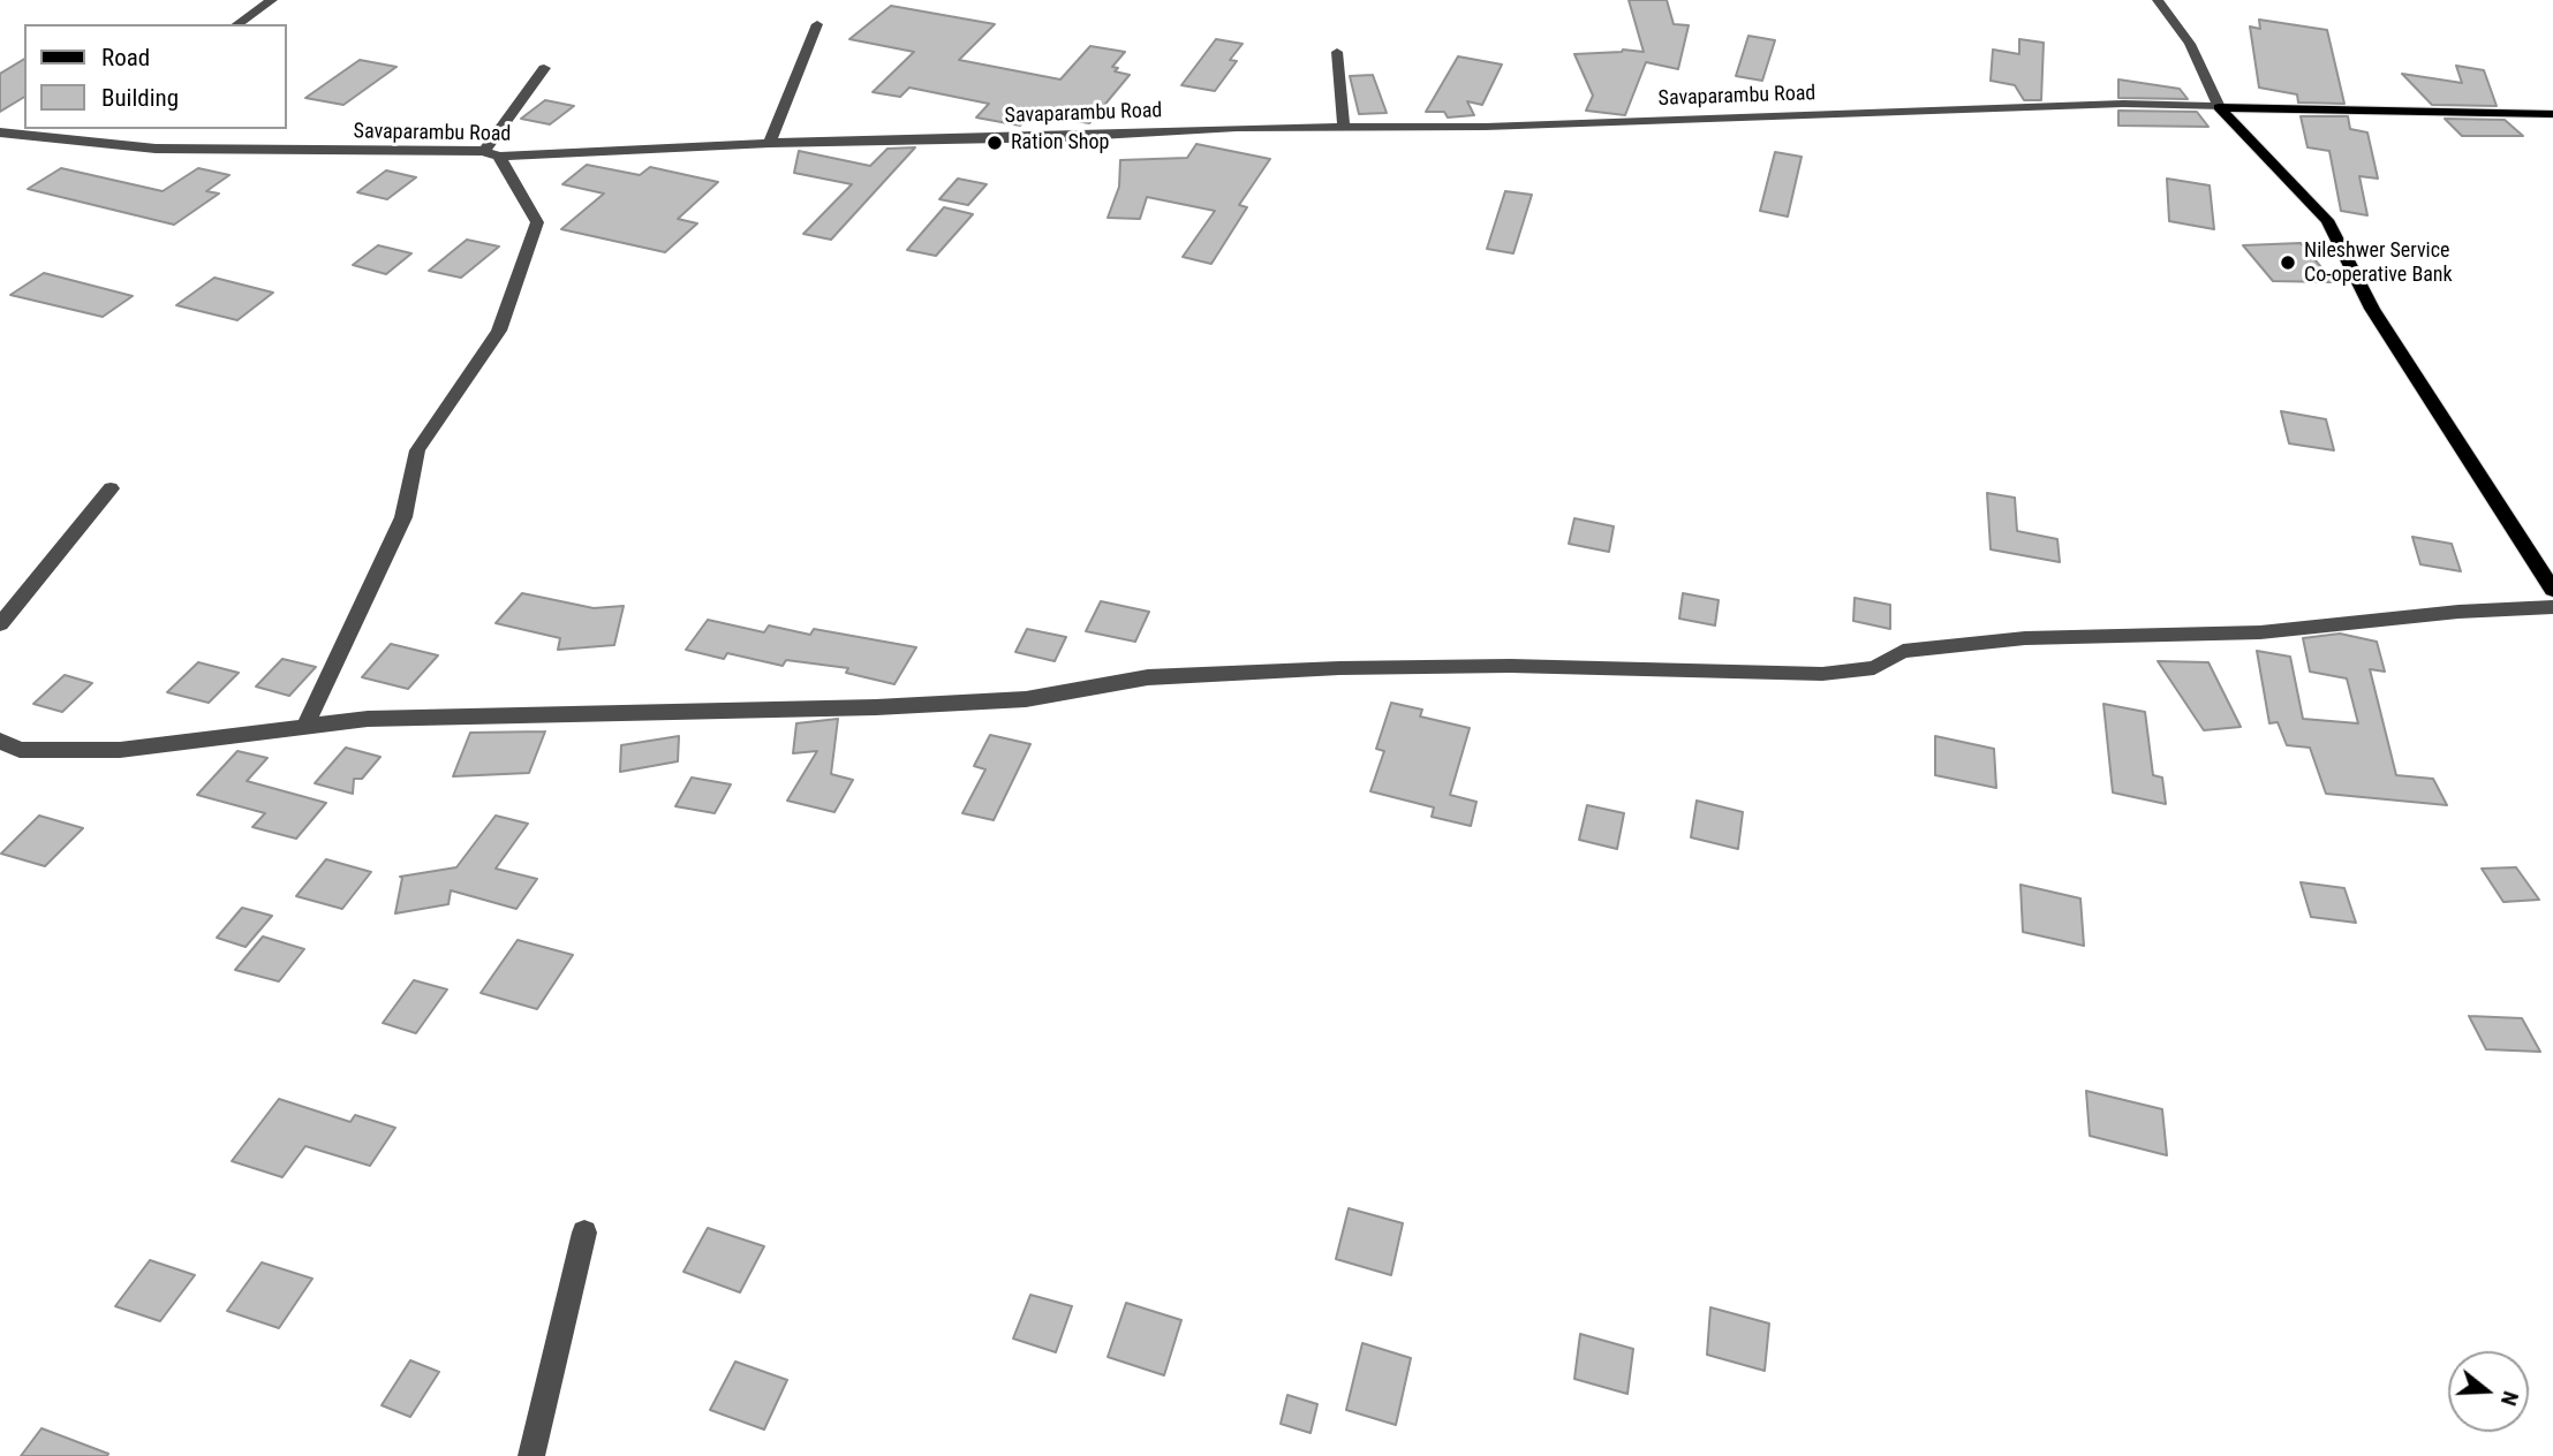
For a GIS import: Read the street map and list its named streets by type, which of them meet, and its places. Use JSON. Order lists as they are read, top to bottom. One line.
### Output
{"streets":{"street":["Savaparambu Road"]},"places":["Ration Shop","Nileshwer Service Co-operative Bank"],"legend":["Road","Building"],"north":"right"}
